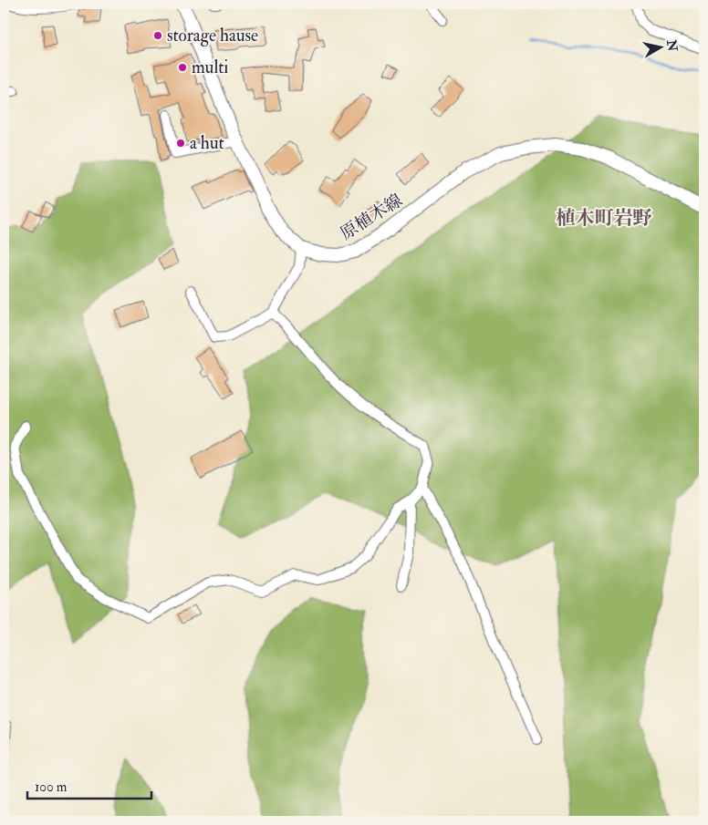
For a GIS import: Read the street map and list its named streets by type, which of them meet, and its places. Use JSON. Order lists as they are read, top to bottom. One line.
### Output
{"streets":{"main road":["原植木線"]},"districts":["植木町岩野"],"places":["storage hause","multi","a hut"],"scale_bar":"100 m","north":"right"}
